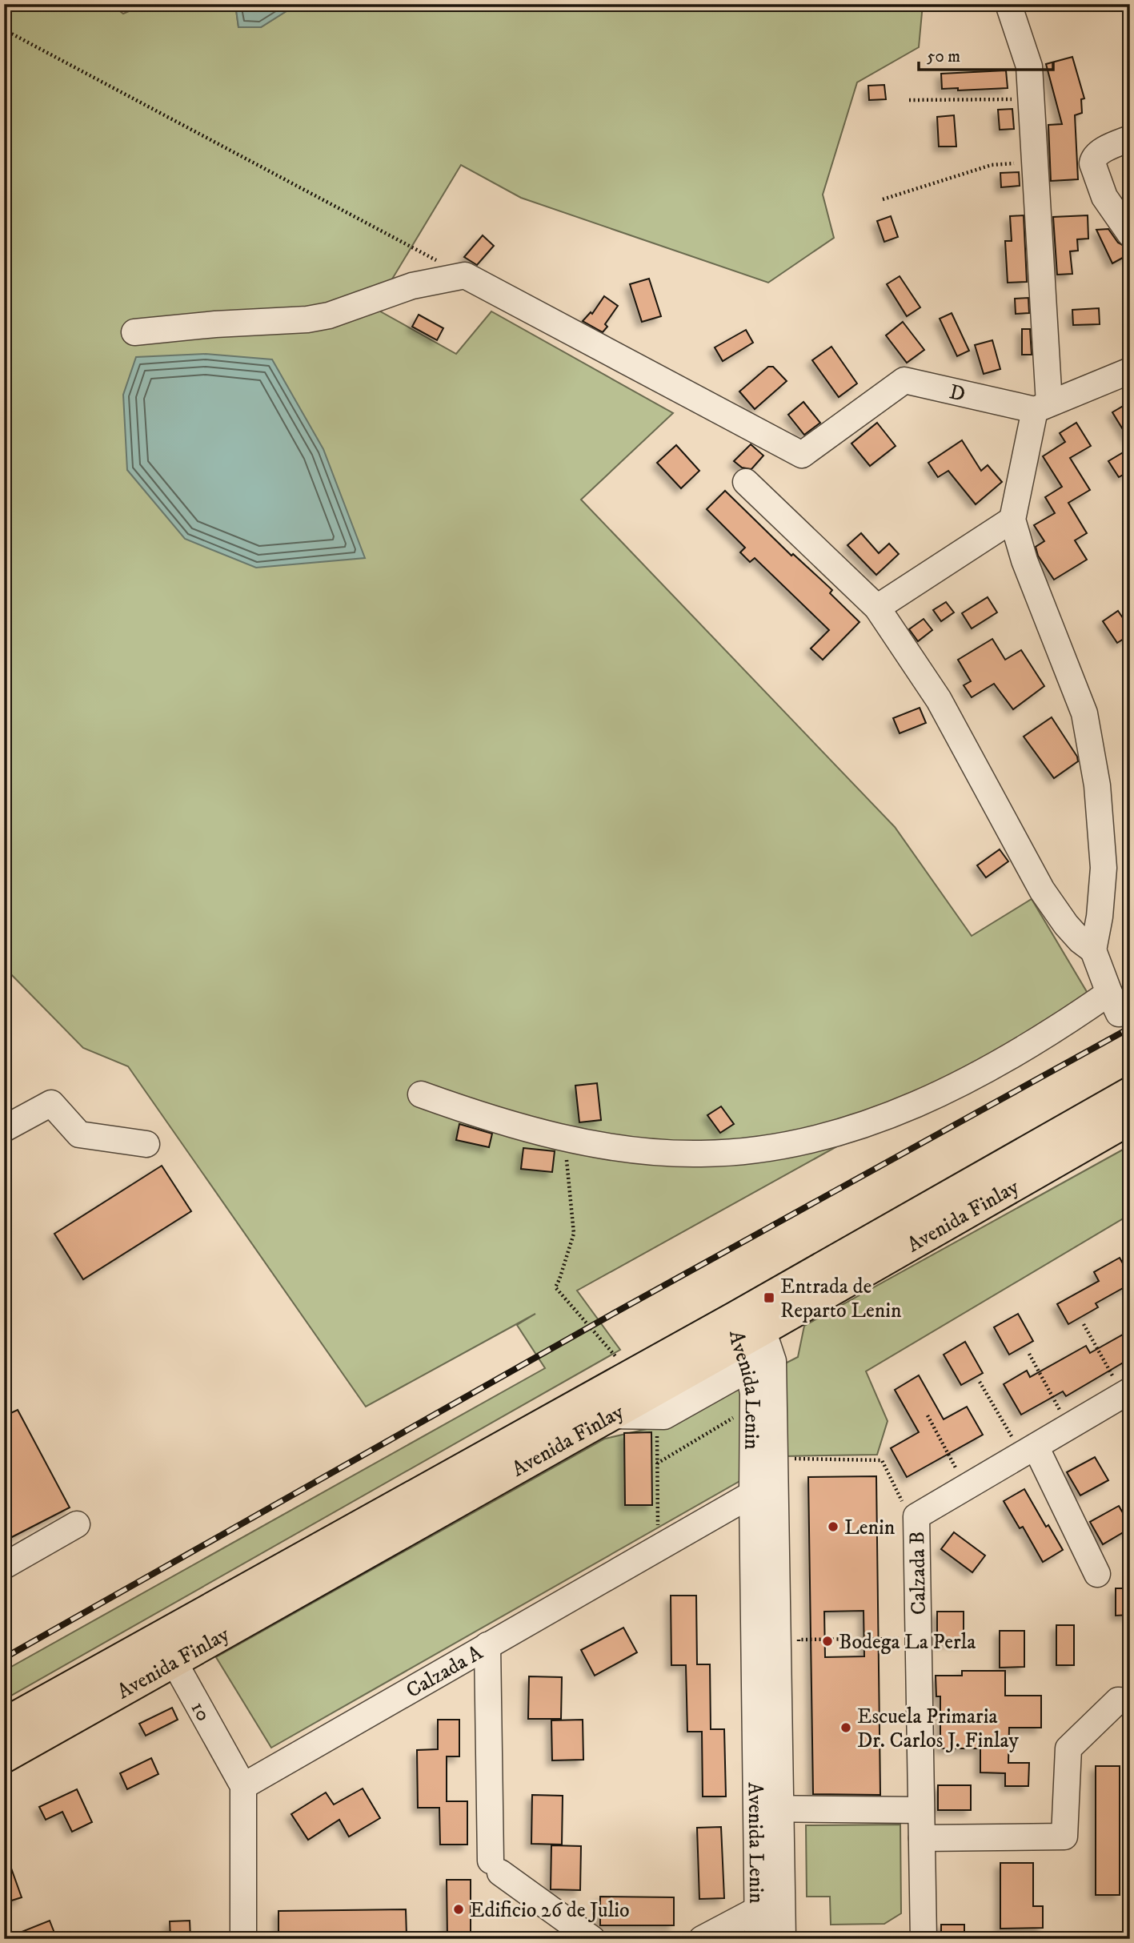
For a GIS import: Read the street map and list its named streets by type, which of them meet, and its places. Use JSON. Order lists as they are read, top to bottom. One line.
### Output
{"streets":{"highway":["Avenida Finlay"],"street":["D","Avenida Lenin","Calzada B","Calzada A","10"]},"crossings":[["Avenida Finlay","Avenida Lenin"],["Avenida Finlay","10"],["Avenida Lenin","Calzada A"],["Calzada A","10"]],"places":{"transit":["Entrada de Reparto Lenin"],"other":["Lenin","Bodega La Perla","Escuela Primaria Dr. Carlos J. Finlay","Edificio 26 de Julio"]},"scale_bar":"50 m"}
